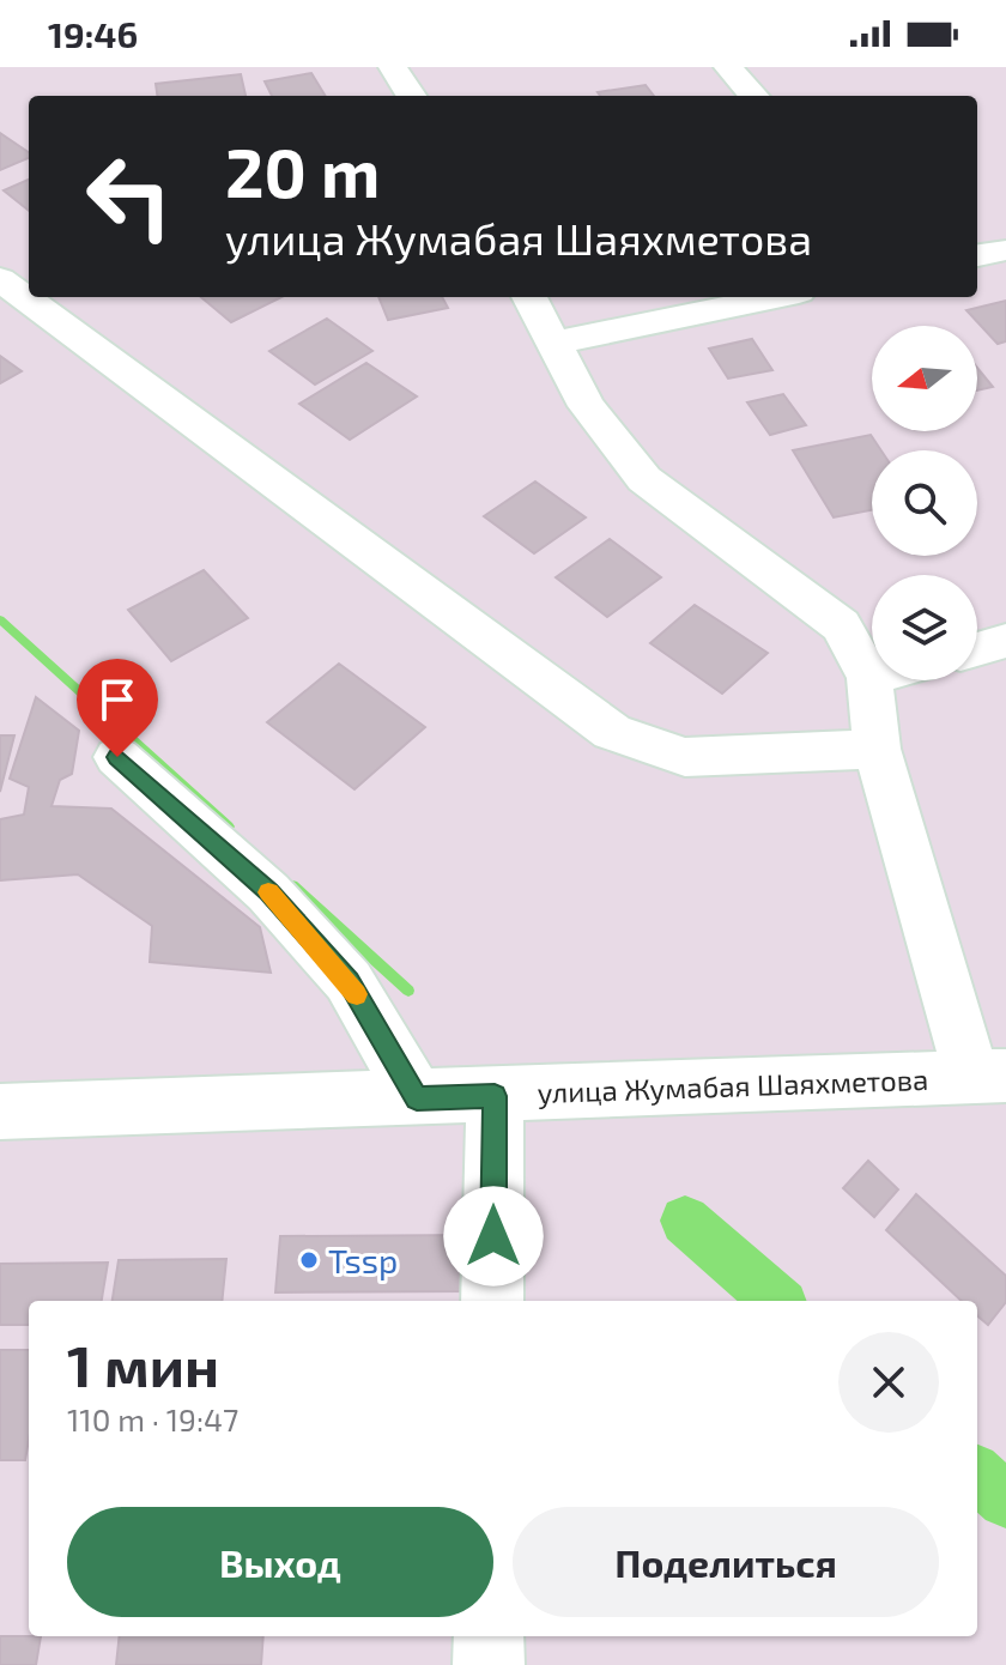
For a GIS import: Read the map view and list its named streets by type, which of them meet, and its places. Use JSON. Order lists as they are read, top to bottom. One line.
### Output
{"streets":{"street":["улица Жумабая Шаяхметова"]},"places":["Tssp"],"north":"left","page":{"status":"19:46","turn":["20 m","улица Жумабая Шаяхметова"],"heading":["1 мин","110 m · 19:47"],"buttons":["Выход","Поделиться"]}}
